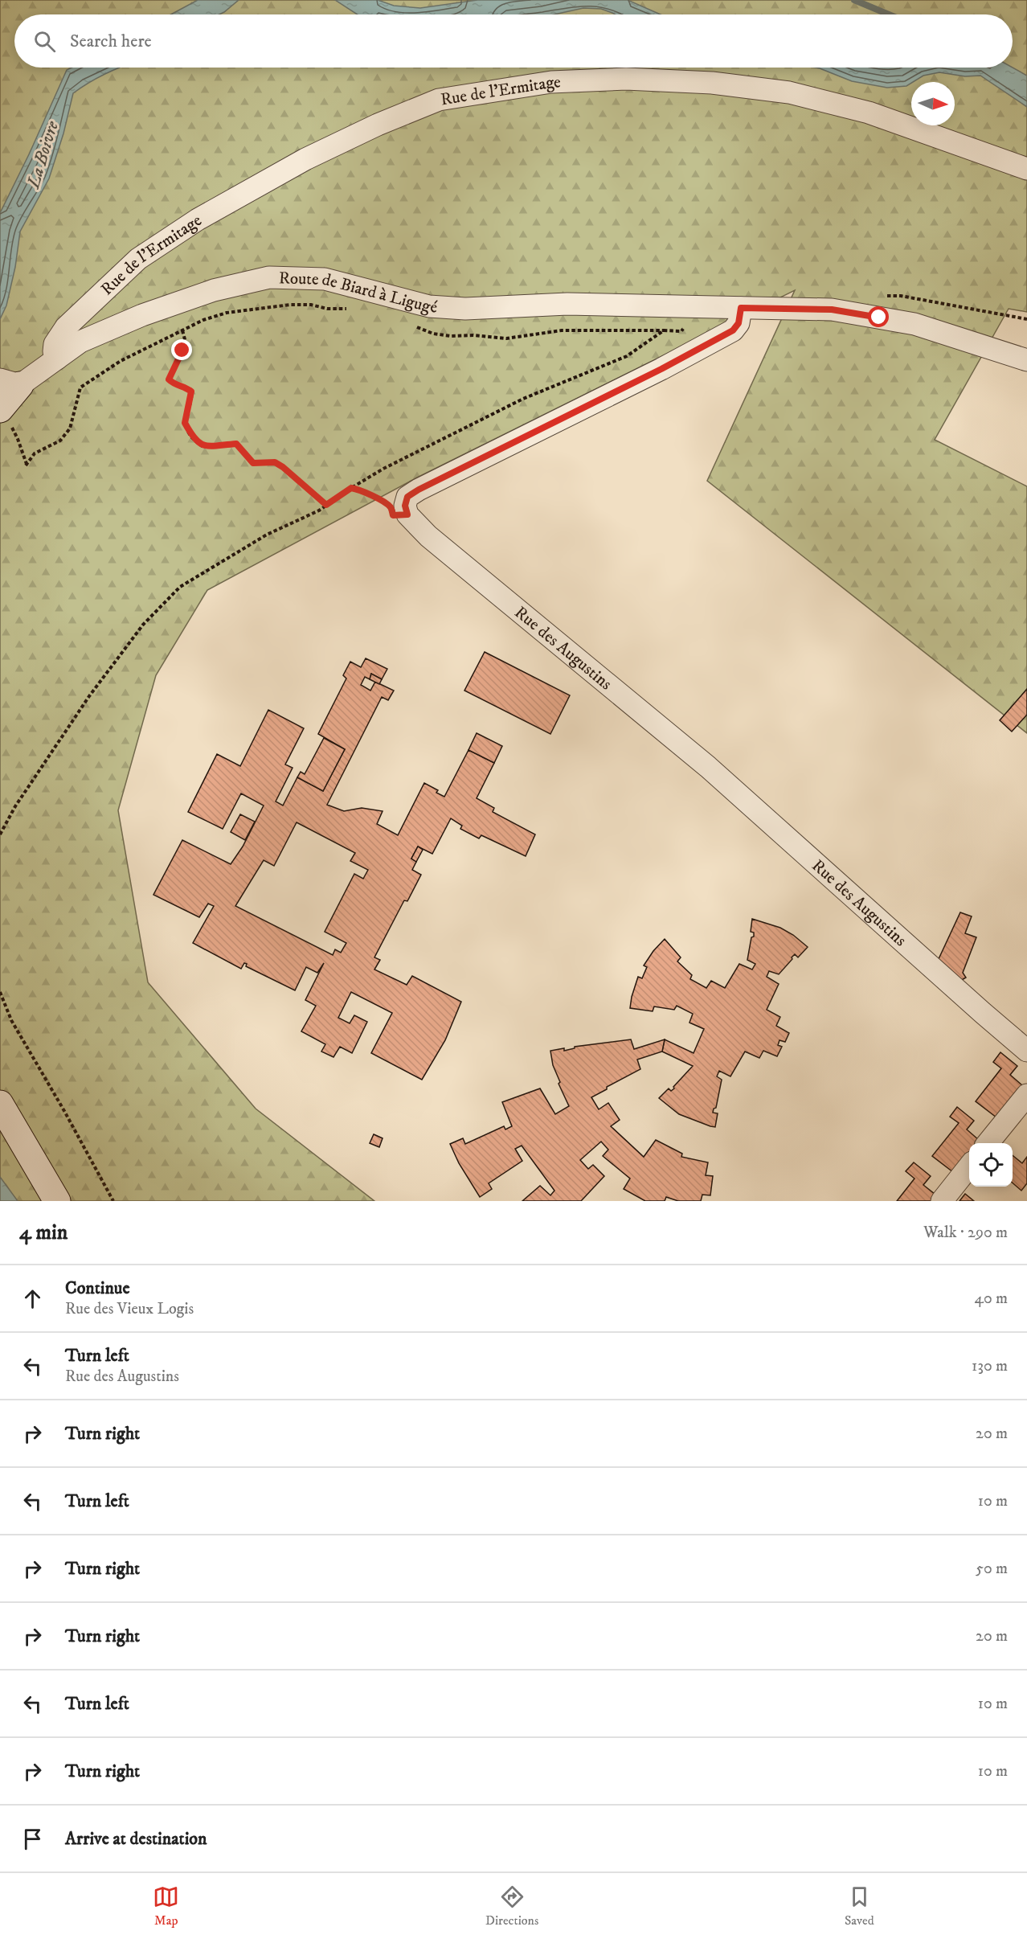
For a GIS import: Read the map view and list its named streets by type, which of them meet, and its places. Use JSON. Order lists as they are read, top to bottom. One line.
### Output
{"streets":{"street":["Rue de l’Ermitage","Route de Biard à Ligugé","Rue des Augustins"]},"crossings":[["Rue de l’Ermitage","Route de Biard à Ligugé"]],"water":["La Boivre"],"north":"right","page":{"search":"Search here","heading":["4 min","Walk · 290 m"],"list":[["Continue","Rue des Vieux Logis","40 m"],["Turn left","Rue des Augustins","130 m"],["Turn right","20 m"],["Turn left","10 m"],["Turn right","50 m"],["Turn right","20 m"],["Turn left","10 m"],["Turn right","10 m"],"Arrive at destination"],"nav":["Map","Directions","Saved"]}}
